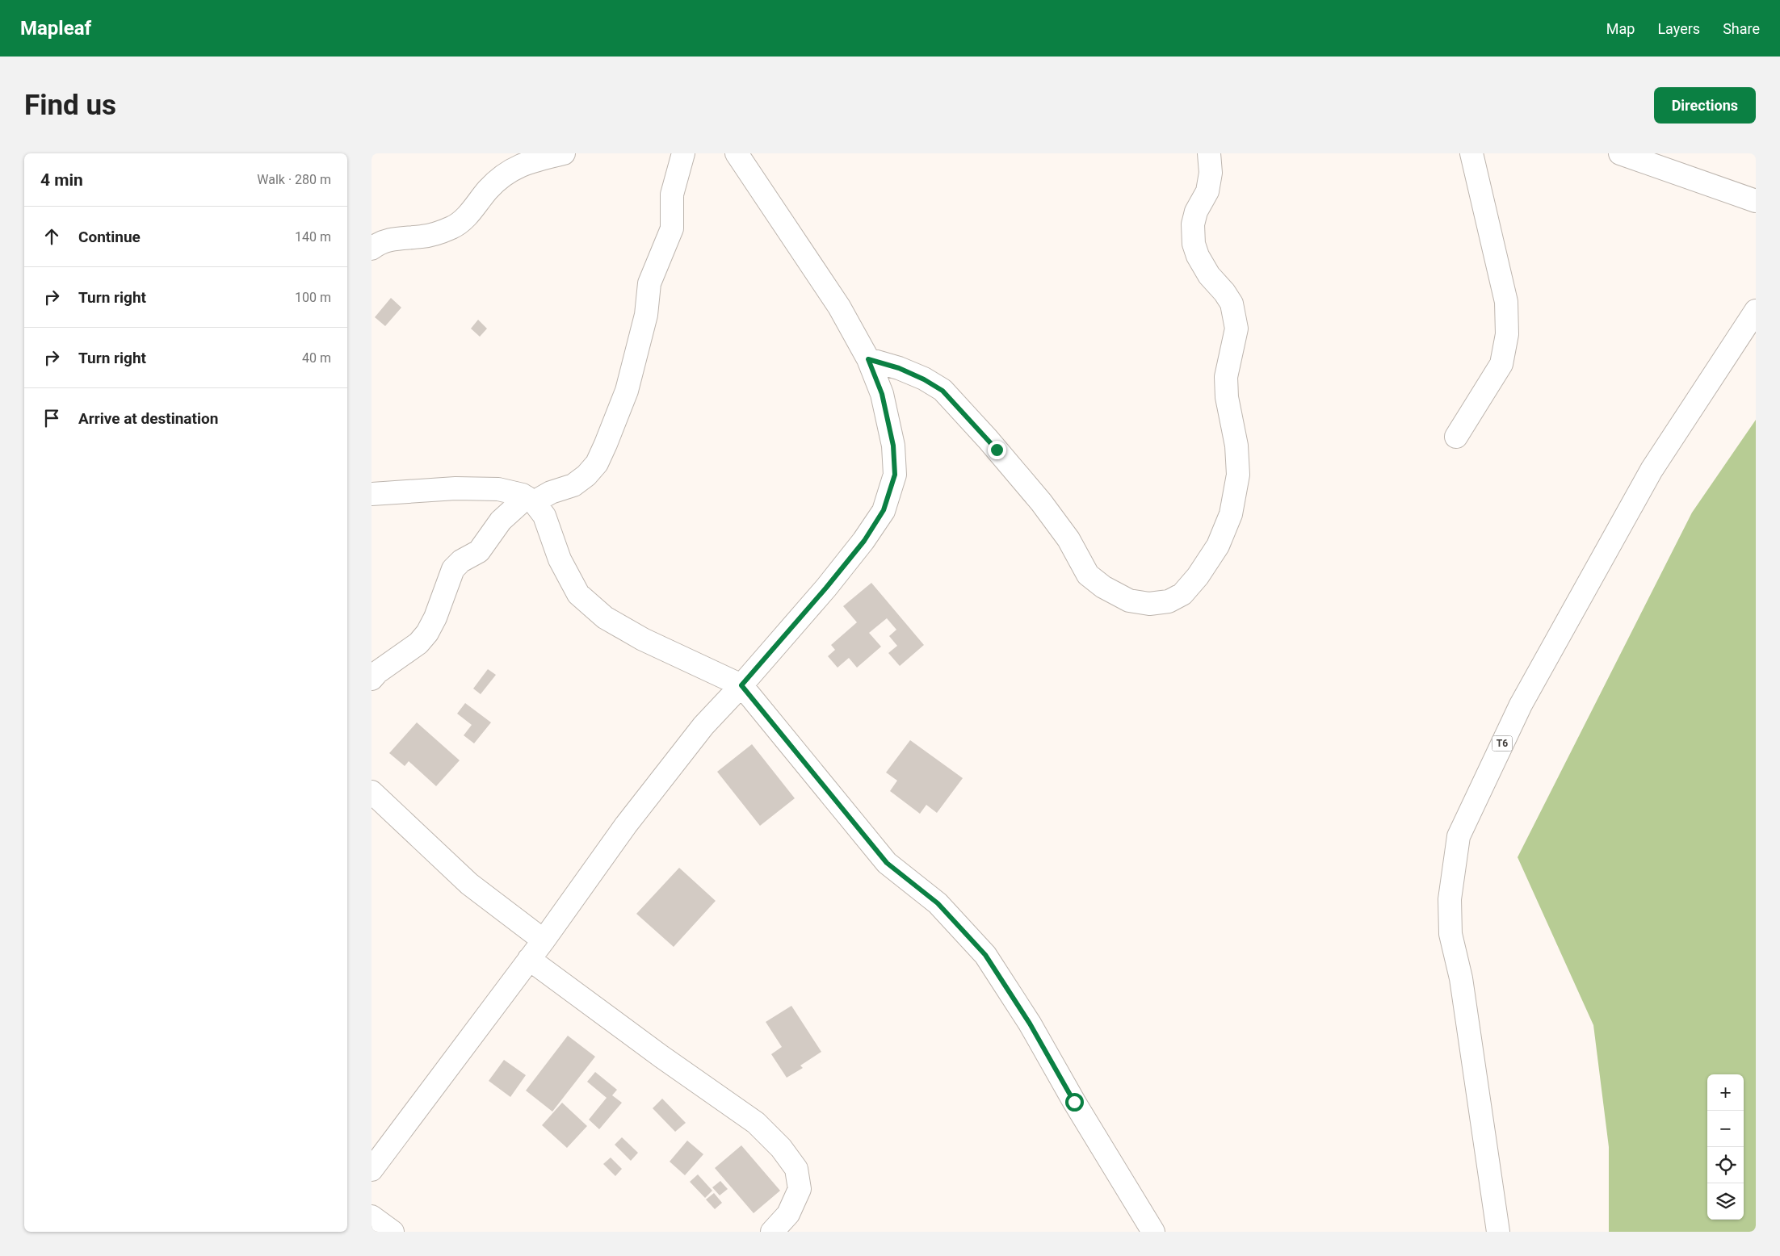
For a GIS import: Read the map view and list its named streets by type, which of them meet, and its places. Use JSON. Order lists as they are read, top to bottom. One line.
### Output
{"streets":{"main road":["T6"]},"page":{"header":"Mapleaf","nav":["Map","Layers","Share"],"buttons":"Directions","title":"Find us","heading":["4 min","Walk · 280 m"],"list":[["Continue","140 m"],["Turn right","100 m"],["Turn right","40 m"],"Arrive at destination"],"map_buttons":["+","−"]}}
